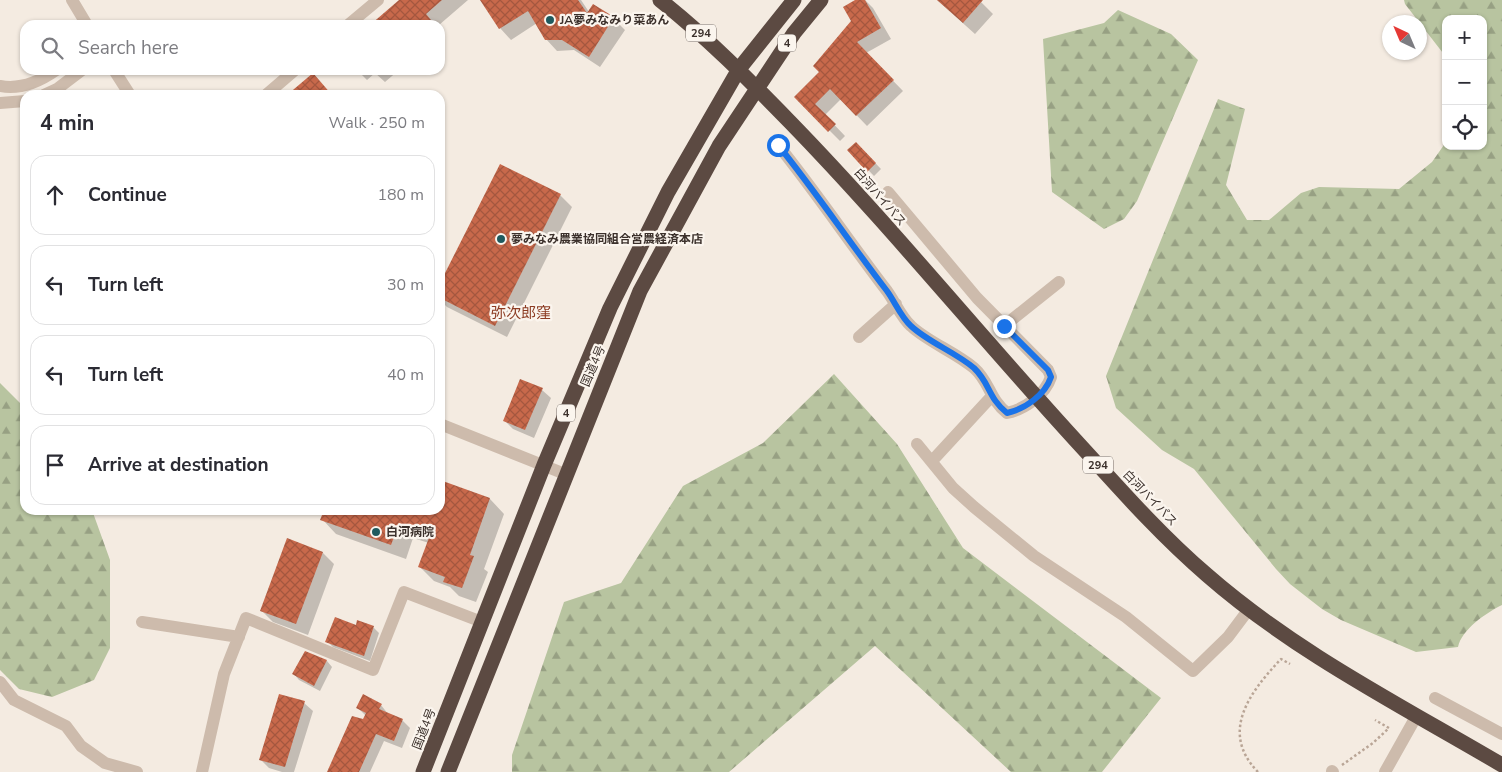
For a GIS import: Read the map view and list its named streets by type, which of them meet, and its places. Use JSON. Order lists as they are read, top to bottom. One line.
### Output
{"streets":{"highway":["294","4","白河バイパス","国道4号"]},"crossings":[["294","白河バイパス"],["294","国道4号"],["白河バイパス","国道4号"]],"districts":["弥次郎窪"],"places":["JA夢みなみり菜あん","夢みなみ農業協同組合営農経済本店","白河病院"],"north":"top left","page":{"map_buttons":["+","−"],"search":"Search here","heading":["4 min","Walk · 250 m"],"list":[["Continue","180 m"],["Turn left","30 m"],["Turn left","40 m"],"Arrive at destination"]}}
